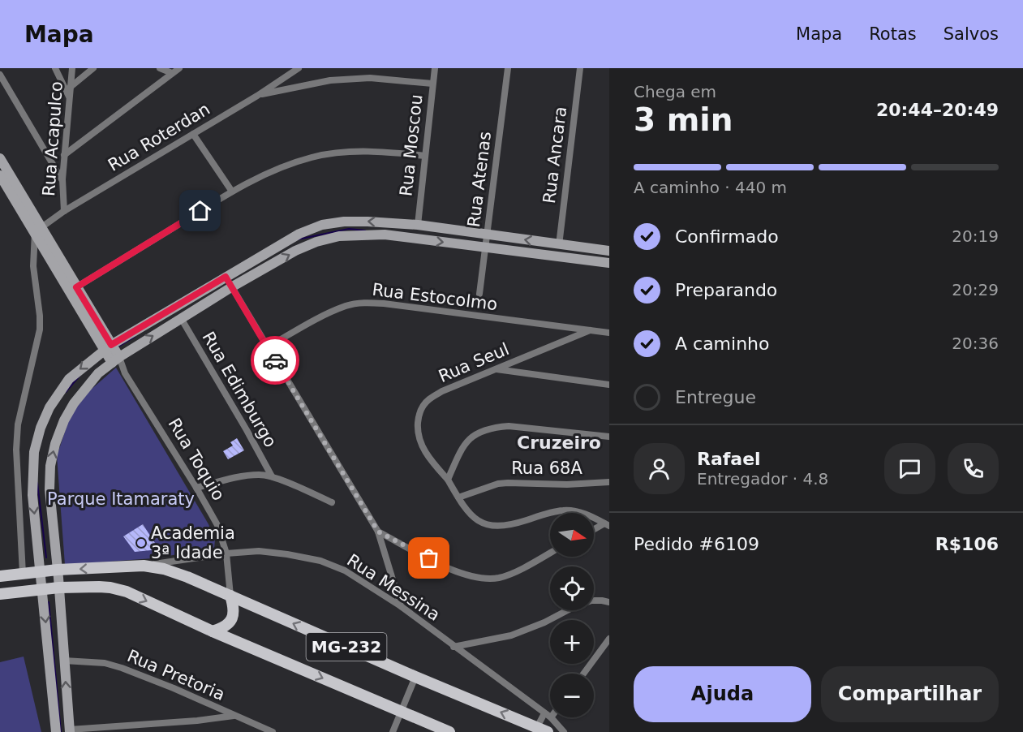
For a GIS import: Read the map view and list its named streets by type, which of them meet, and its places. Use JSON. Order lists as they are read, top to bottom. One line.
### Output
{"streets":{"main road":["MG-232"],"street":["Rua Roterdan","Rua Acapulco","Rua Moscou","Rua Ancara","Rua Atenas","Rua Estocolmo","Rua Seul","Rua Edimburgo","Rua Toquio","Rua 68A","Rua Messina","Rua Pretoria"]},"crossings":[["Rua Roterdan","Rua Acapulco"],["Rua Estocolmo","Rua Seul"],["Rua Toquio","Rua Messina"],["Rua Toquio","MG-232"],["Rua Messina","MG-232"]],"districts":["Cruzeiro"],"parks":["Parque Itamaraty"],"places":["Academia 3ª Idade"],"north":"right","page":{"header":"Mapa","nav":["Mapa","Rotas","Salvos"],"heading":["3 min","Chega em","20:44–20:49"],"panel":["Rafael","Entregador · 4.8","Pedido #6109","R$106"],"bar":"A caminho · 440 m","list":[["Confirmado","20:19"],["Preparando","20:29"],["A caminho","20:36"],"Entregue"],"map_buttons":["+","−"],"buttons":["Ajuda","Compartilhar"]}}
